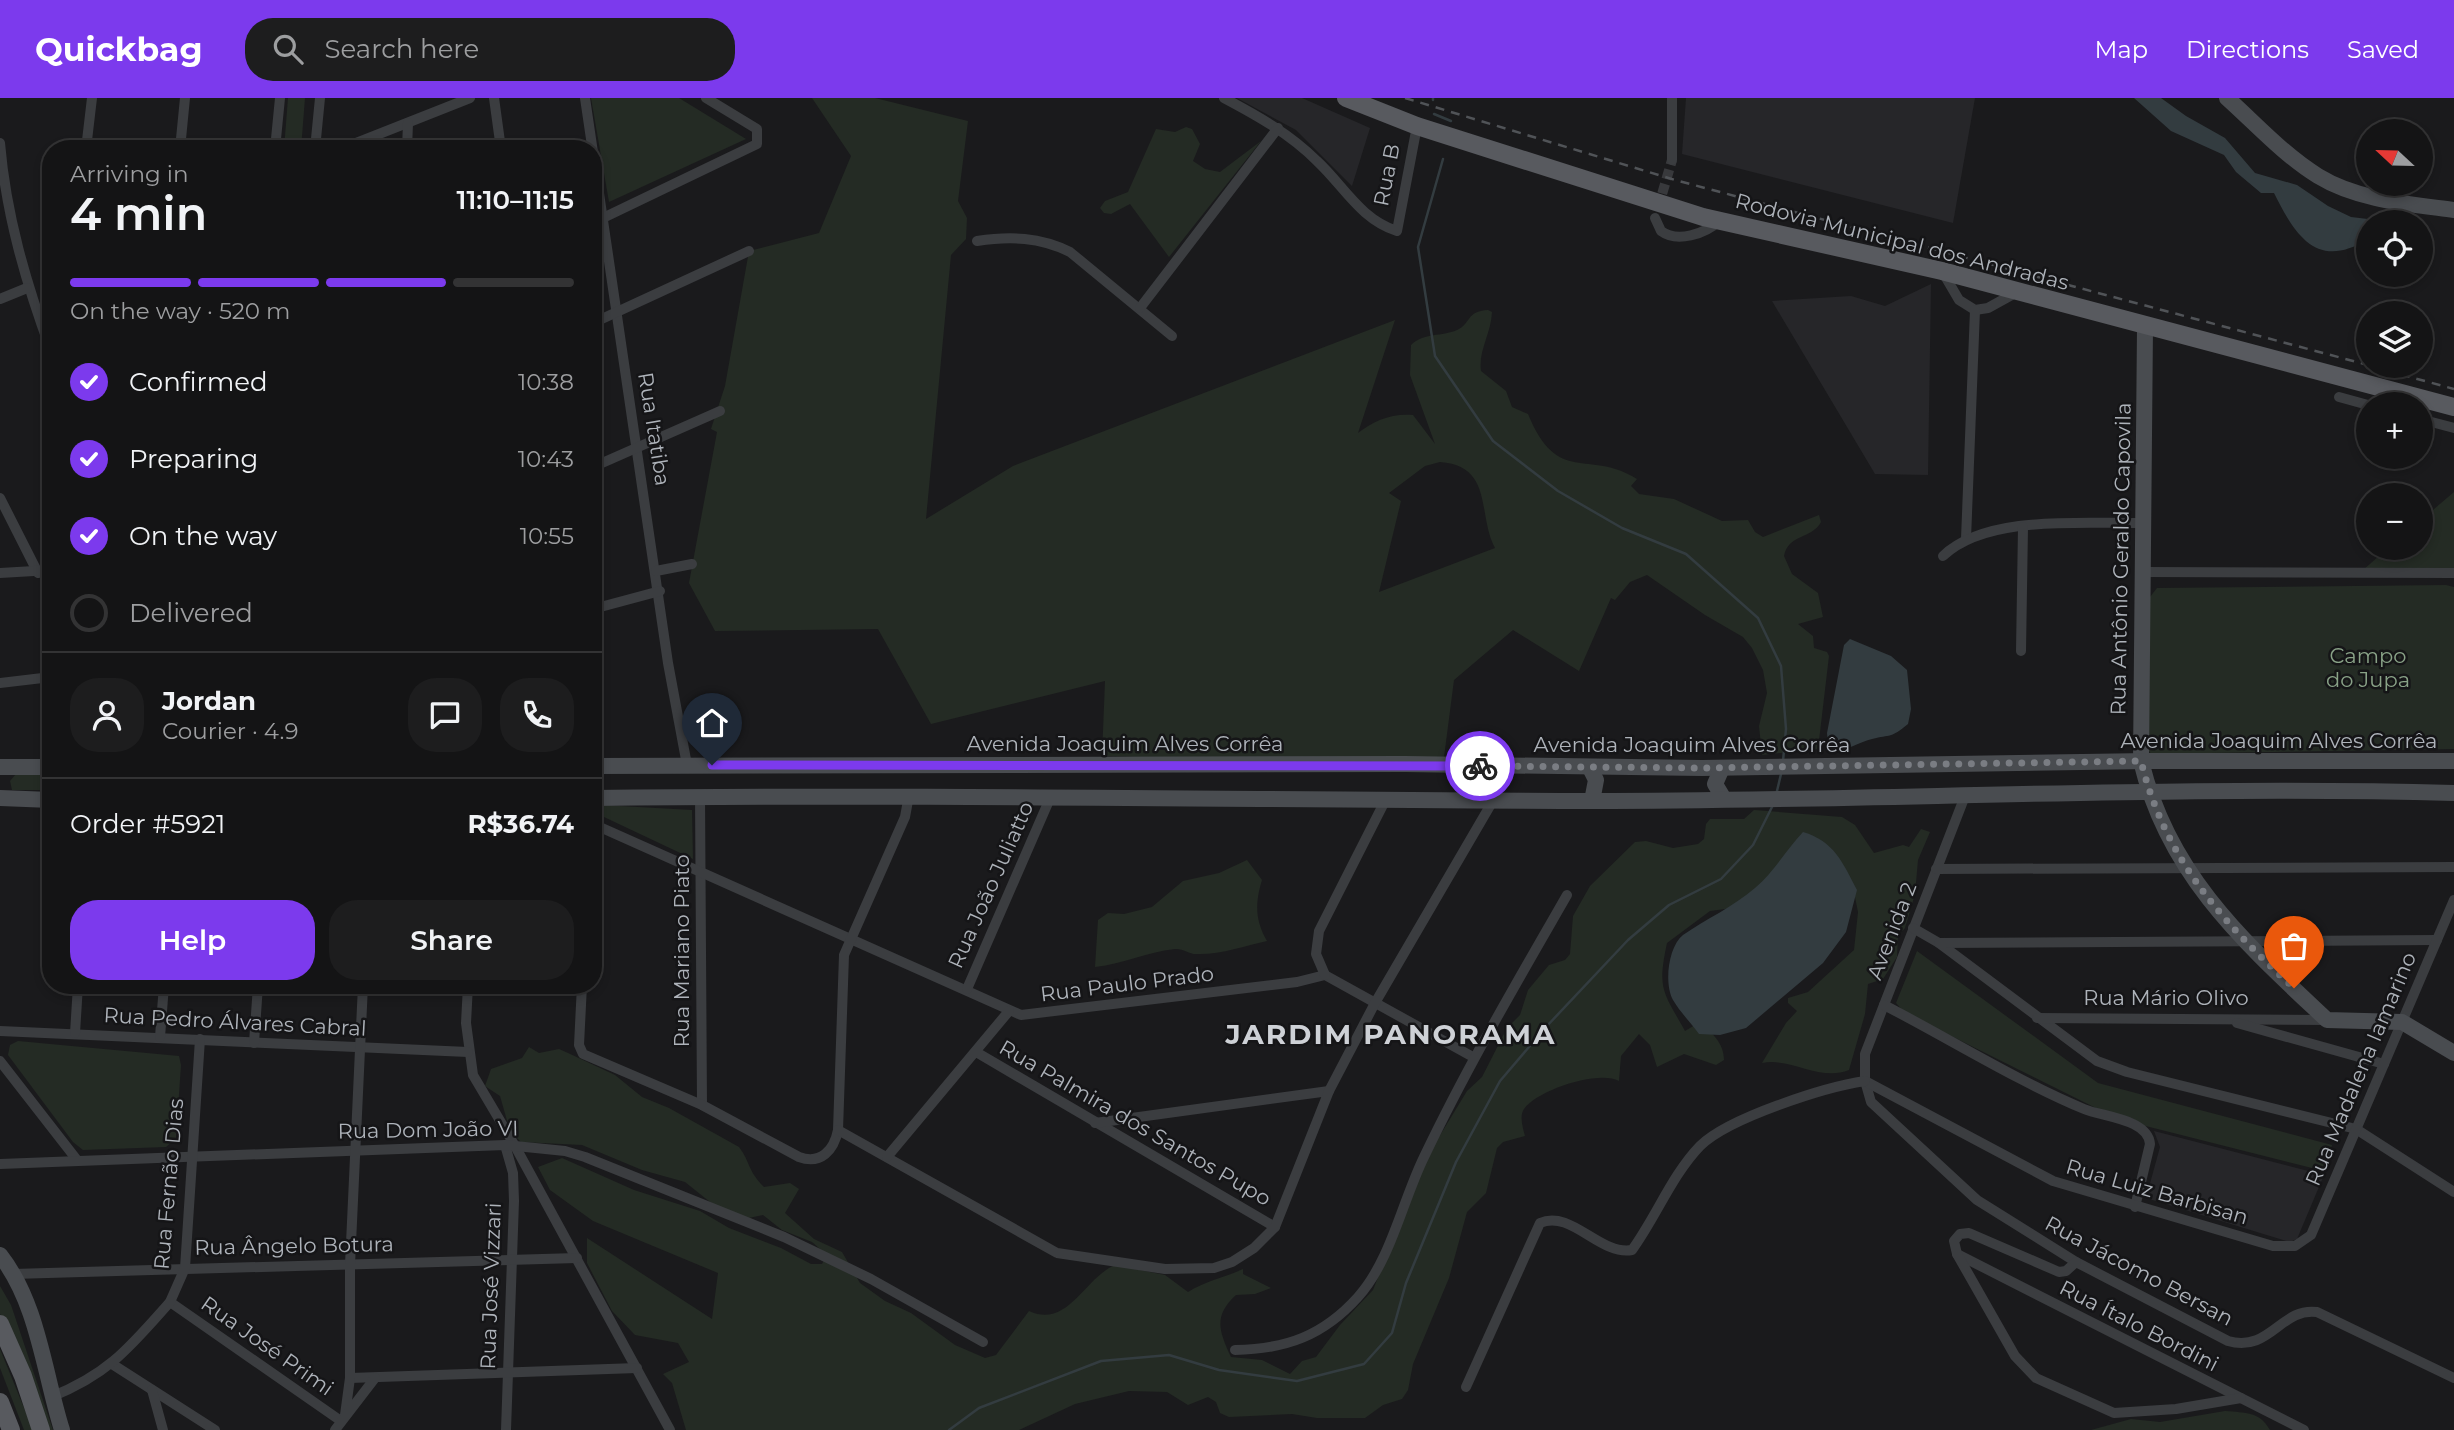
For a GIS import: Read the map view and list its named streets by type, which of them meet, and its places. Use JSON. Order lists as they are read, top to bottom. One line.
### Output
{"streets":{"main road":["Rodovia Municipal dos Andradas","Rua Antônio Geraldo Capovila","Avenida Joaquim Alves Corrêa","Rua Mário Olivo"],"street":["Rua B","Rua Itatiba","Rua João Juliatto","Avenida 2","Rua Mariano Piato","Rua Paulo Prado","Rua Pedro Álvares Cabral","Rua Madalena Iamarino","Rua Palmira dos Santos Pupo","Rua Dom João VI","Rua Fernão Dias","Rua Luiz Barbisan","Rua Ângelo Botura","Rua Jácomo Bersan","Rua José Vizzari","Rua Ítalo Bordini","Rua José Primi"]},"crossings":[["Rua B","Rodovia Municipal dos Andradas"],["Rodovia Municipal dos Andradas","Rua Antônio Geraldo Capovila"],["Rua Itatiba","Avenida Joaquim Alves Corrêa"],["Rua Antônio Geraldo Capovila","Avenida Joaquim Alves Corrêa"],["Rua Antônio Geraldo Capovila","Rua Mário Olivo"],["Rua João Juliatto","Rua Paulo Prado"],["Avenida 2","Rua Luiz Barbisan"],["Avenida 2","Rua Jácomo Bersan"],["Rua Mariano Piato","Rua Paulo Prado"],["Rua Mário Olivo","Rua Madalena Iamarino"],["Rua Pedro Álvares Cabral","Rua Fernão Dias"],["Rua Madalena Iamarino","Rua Luiz Barbisan"],["Rua Dom João VI","Rua Fernão Dias"],["Rua Dom João VI","Rua José Vizzari"],["Rua Fernão Dias","Rua Ângelo Botura"],["Rua Fernão Dias","Rua José Primi"],["Rua Luiz Barbisan","Rua Jácomo Bersan"],["Rua Ângelo Botura","Rua José Vizzari"]],"districts":["JARDIM PANORAMA"],"parks":["Campo do Jupa"],"north":"left","page":{"header":"Quickbag","search":"Search here","nav":["Map","Directions","Saved"],"map_buttons":["+","−"],"heading":["4 min","Arriving in","11:10–11:15"],"panel":["Jordan","Courier · 4.9","Order #5921","R$36.74"],"bar":"On the way · 520 m","list":[["Confirmed","10:38"],["Preparing","10:43"],["On the way","10:55"],"Delivered"],"buttons":["Help","Share"]}}
